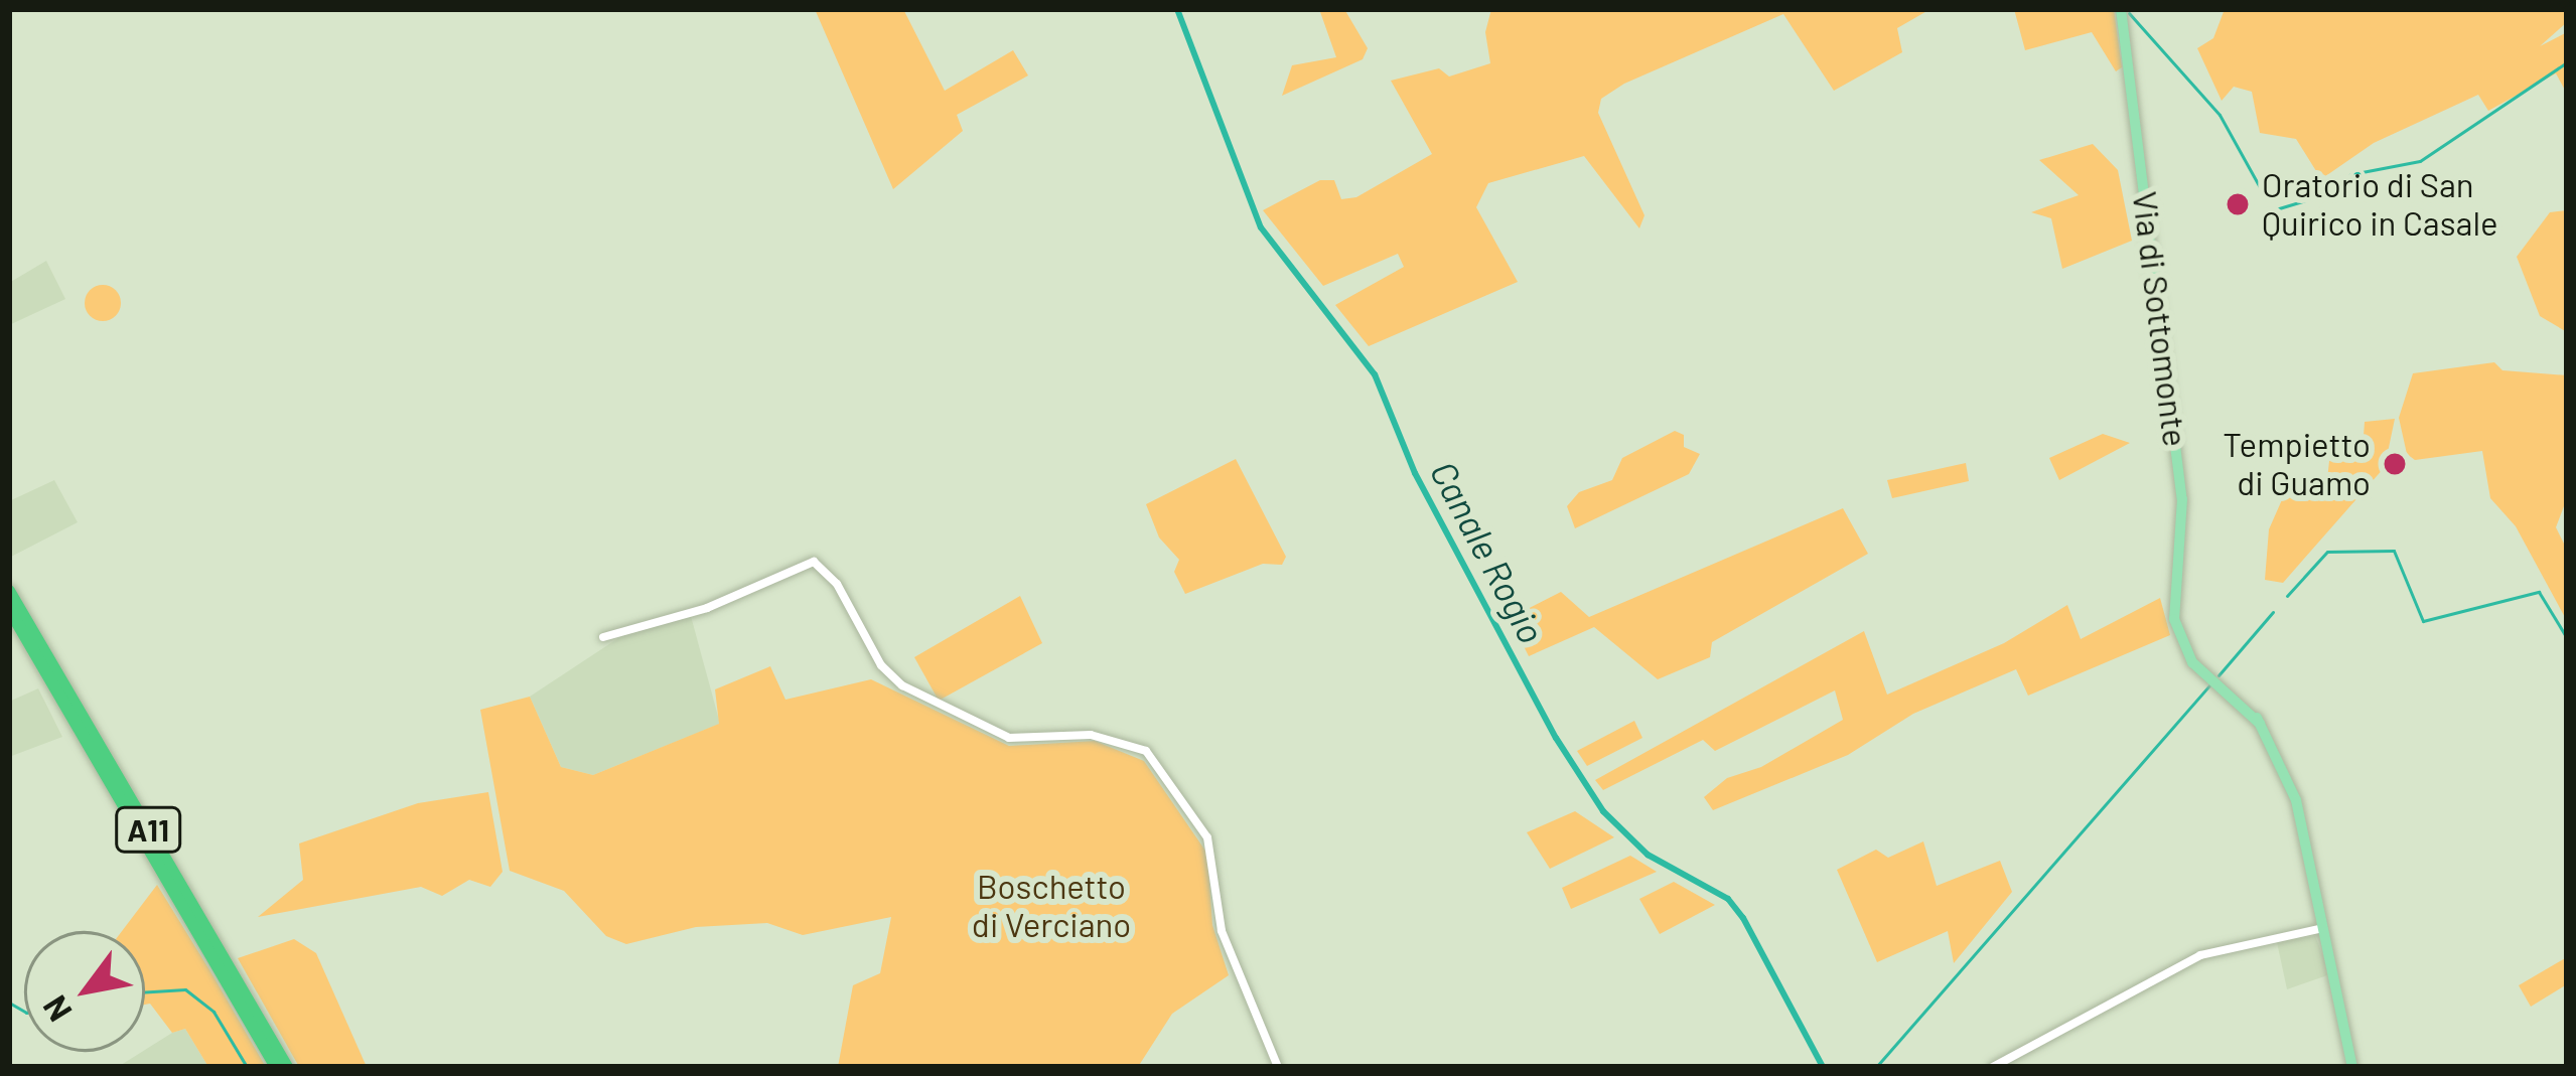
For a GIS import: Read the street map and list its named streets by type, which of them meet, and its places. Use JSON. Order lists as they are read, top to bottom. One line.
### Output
{"streets":{"highway":["A11"],"main road":["Via di Sottomonte"]},"water":["Canale Rogio"],"parks":["Boschetto di Verciano"],"places":["Oratorio di San Quirico in Casale","Tempietto di Guamo"],"north":"bottom left"}
